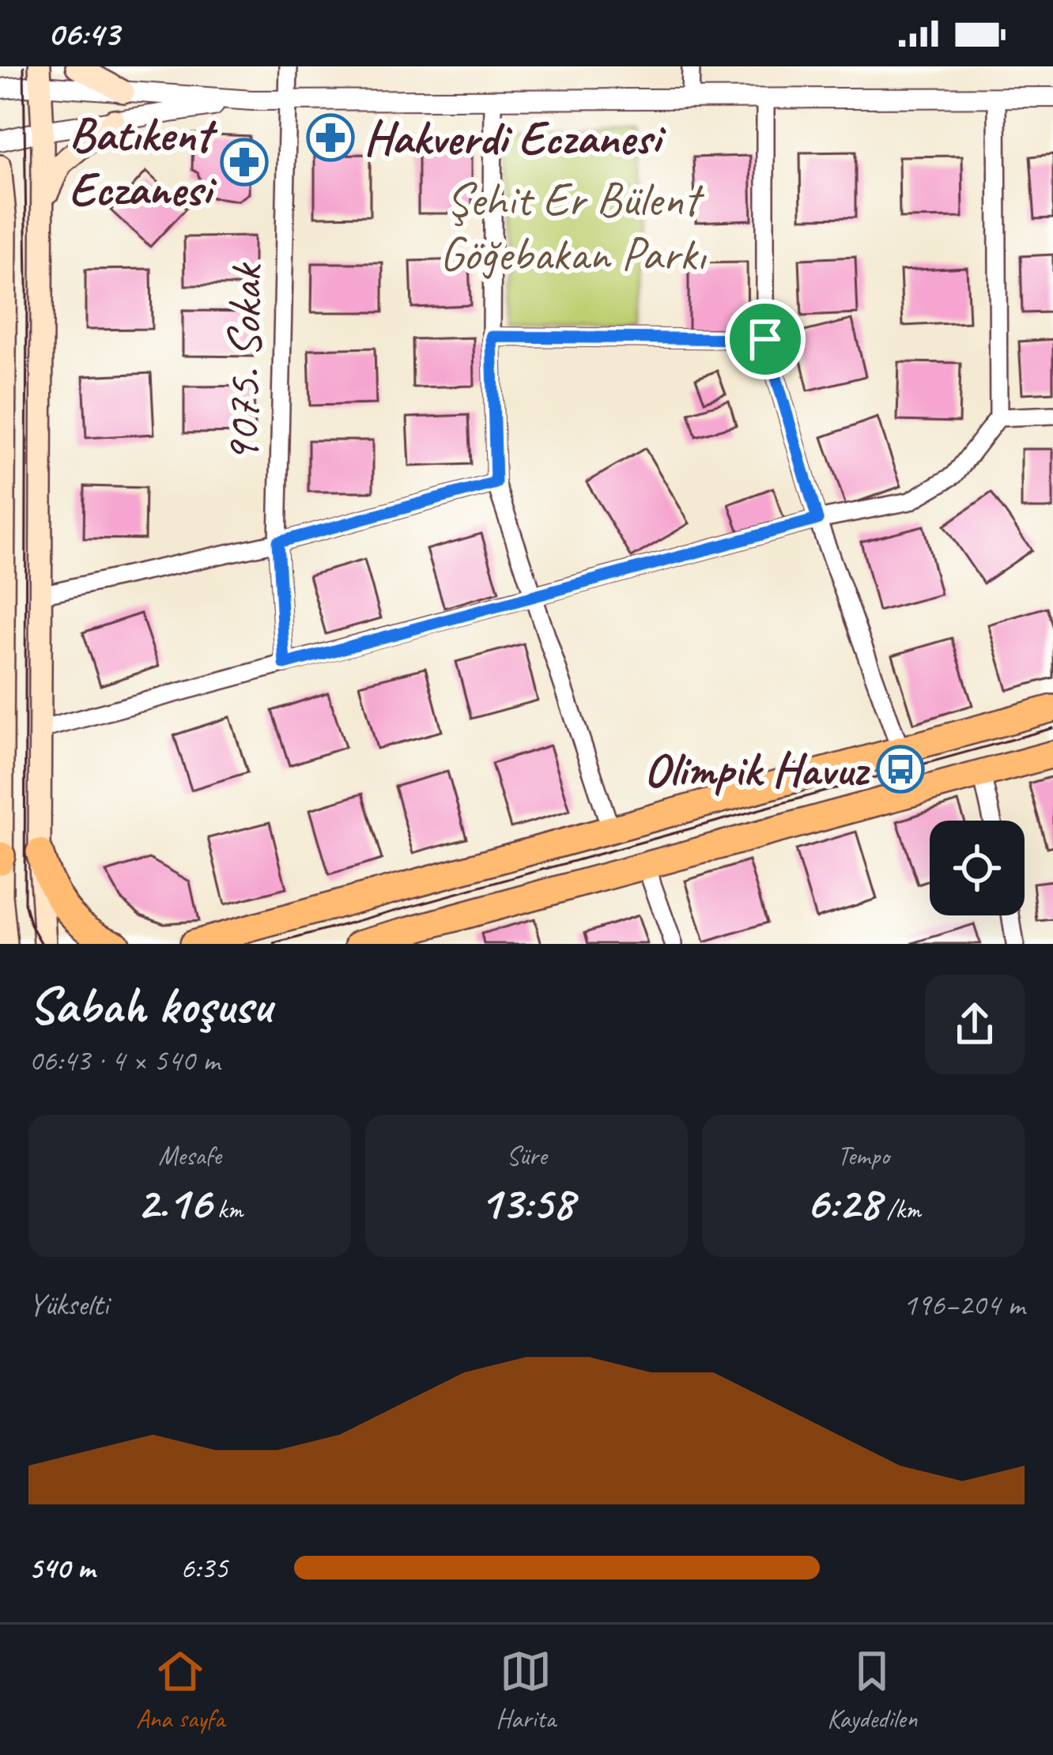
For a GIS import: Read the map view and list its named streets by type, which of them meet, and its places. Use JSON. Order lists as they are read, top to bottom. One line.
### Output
{"streets":{"street":["9075. Sokak"]},"parks":["Şehit Er Bülent Göğebakan Parkı"],"places":{"pharmacy":["Hakverdi Eczanesi","Batıkent Eczanesi"],"bus stop":["Olimpik Havuz"]},"page":{"status":"06:43","heading":["Sabah koşusu","06:43 · 4 × 540 m"],"stats":[["Mesafe","2.16 km"],["Süre","13:58"],["Tempo","6:28 /km"]],"chart":["Yükselti","196–204 m"],"list":[{"name":"540 m","note":"6:35"}],"tabs":["Ana sayfa","Harita","Kaydedilen"]}}
